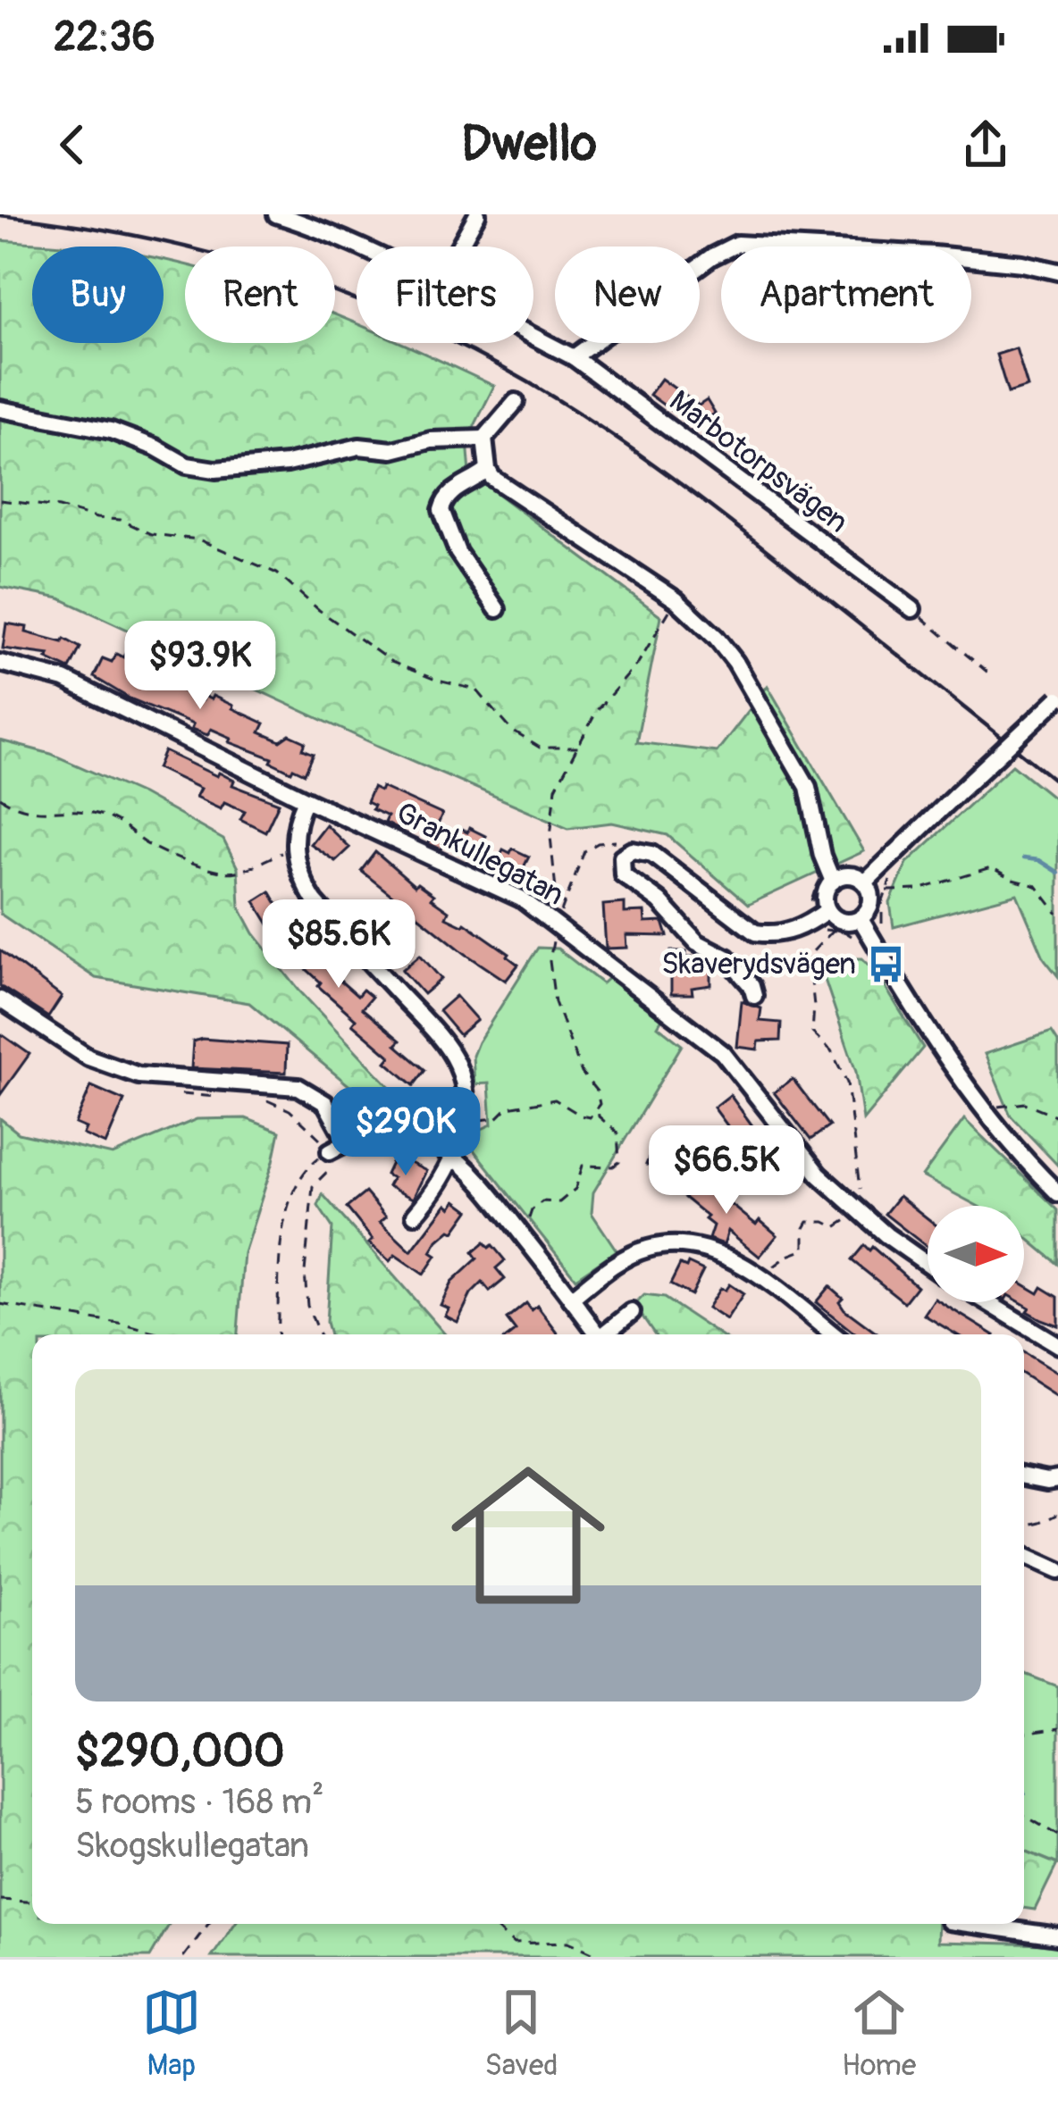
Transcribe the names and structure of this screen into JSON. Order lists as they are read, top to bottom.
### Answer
{
  "streets": {
    "street": ["Marbotorpsvägen", "Grankullegatan"]
  },
  "places": {
    "bus stop": ["Skaverydsvägen"]
  },
  "north": "right",
  "page": {
    "status": "22:36",
    "header": "Dwello",
    "chip": [
      "Buy",
      "Rent",
      "Filters",
      "New",
      "Apartment"
    ],
    "price": [
      "$93.9K",
      "$85.6K",
      "$290K",
      "$66.5K"
    ],
    "list": [
      {
        "name": "$290,000",
        "note": "5 rooms · 168 m² · Skogskullegatan"
      }
    ],
    "tabs": ["Map", "Saved", "Home"]
  }
}
